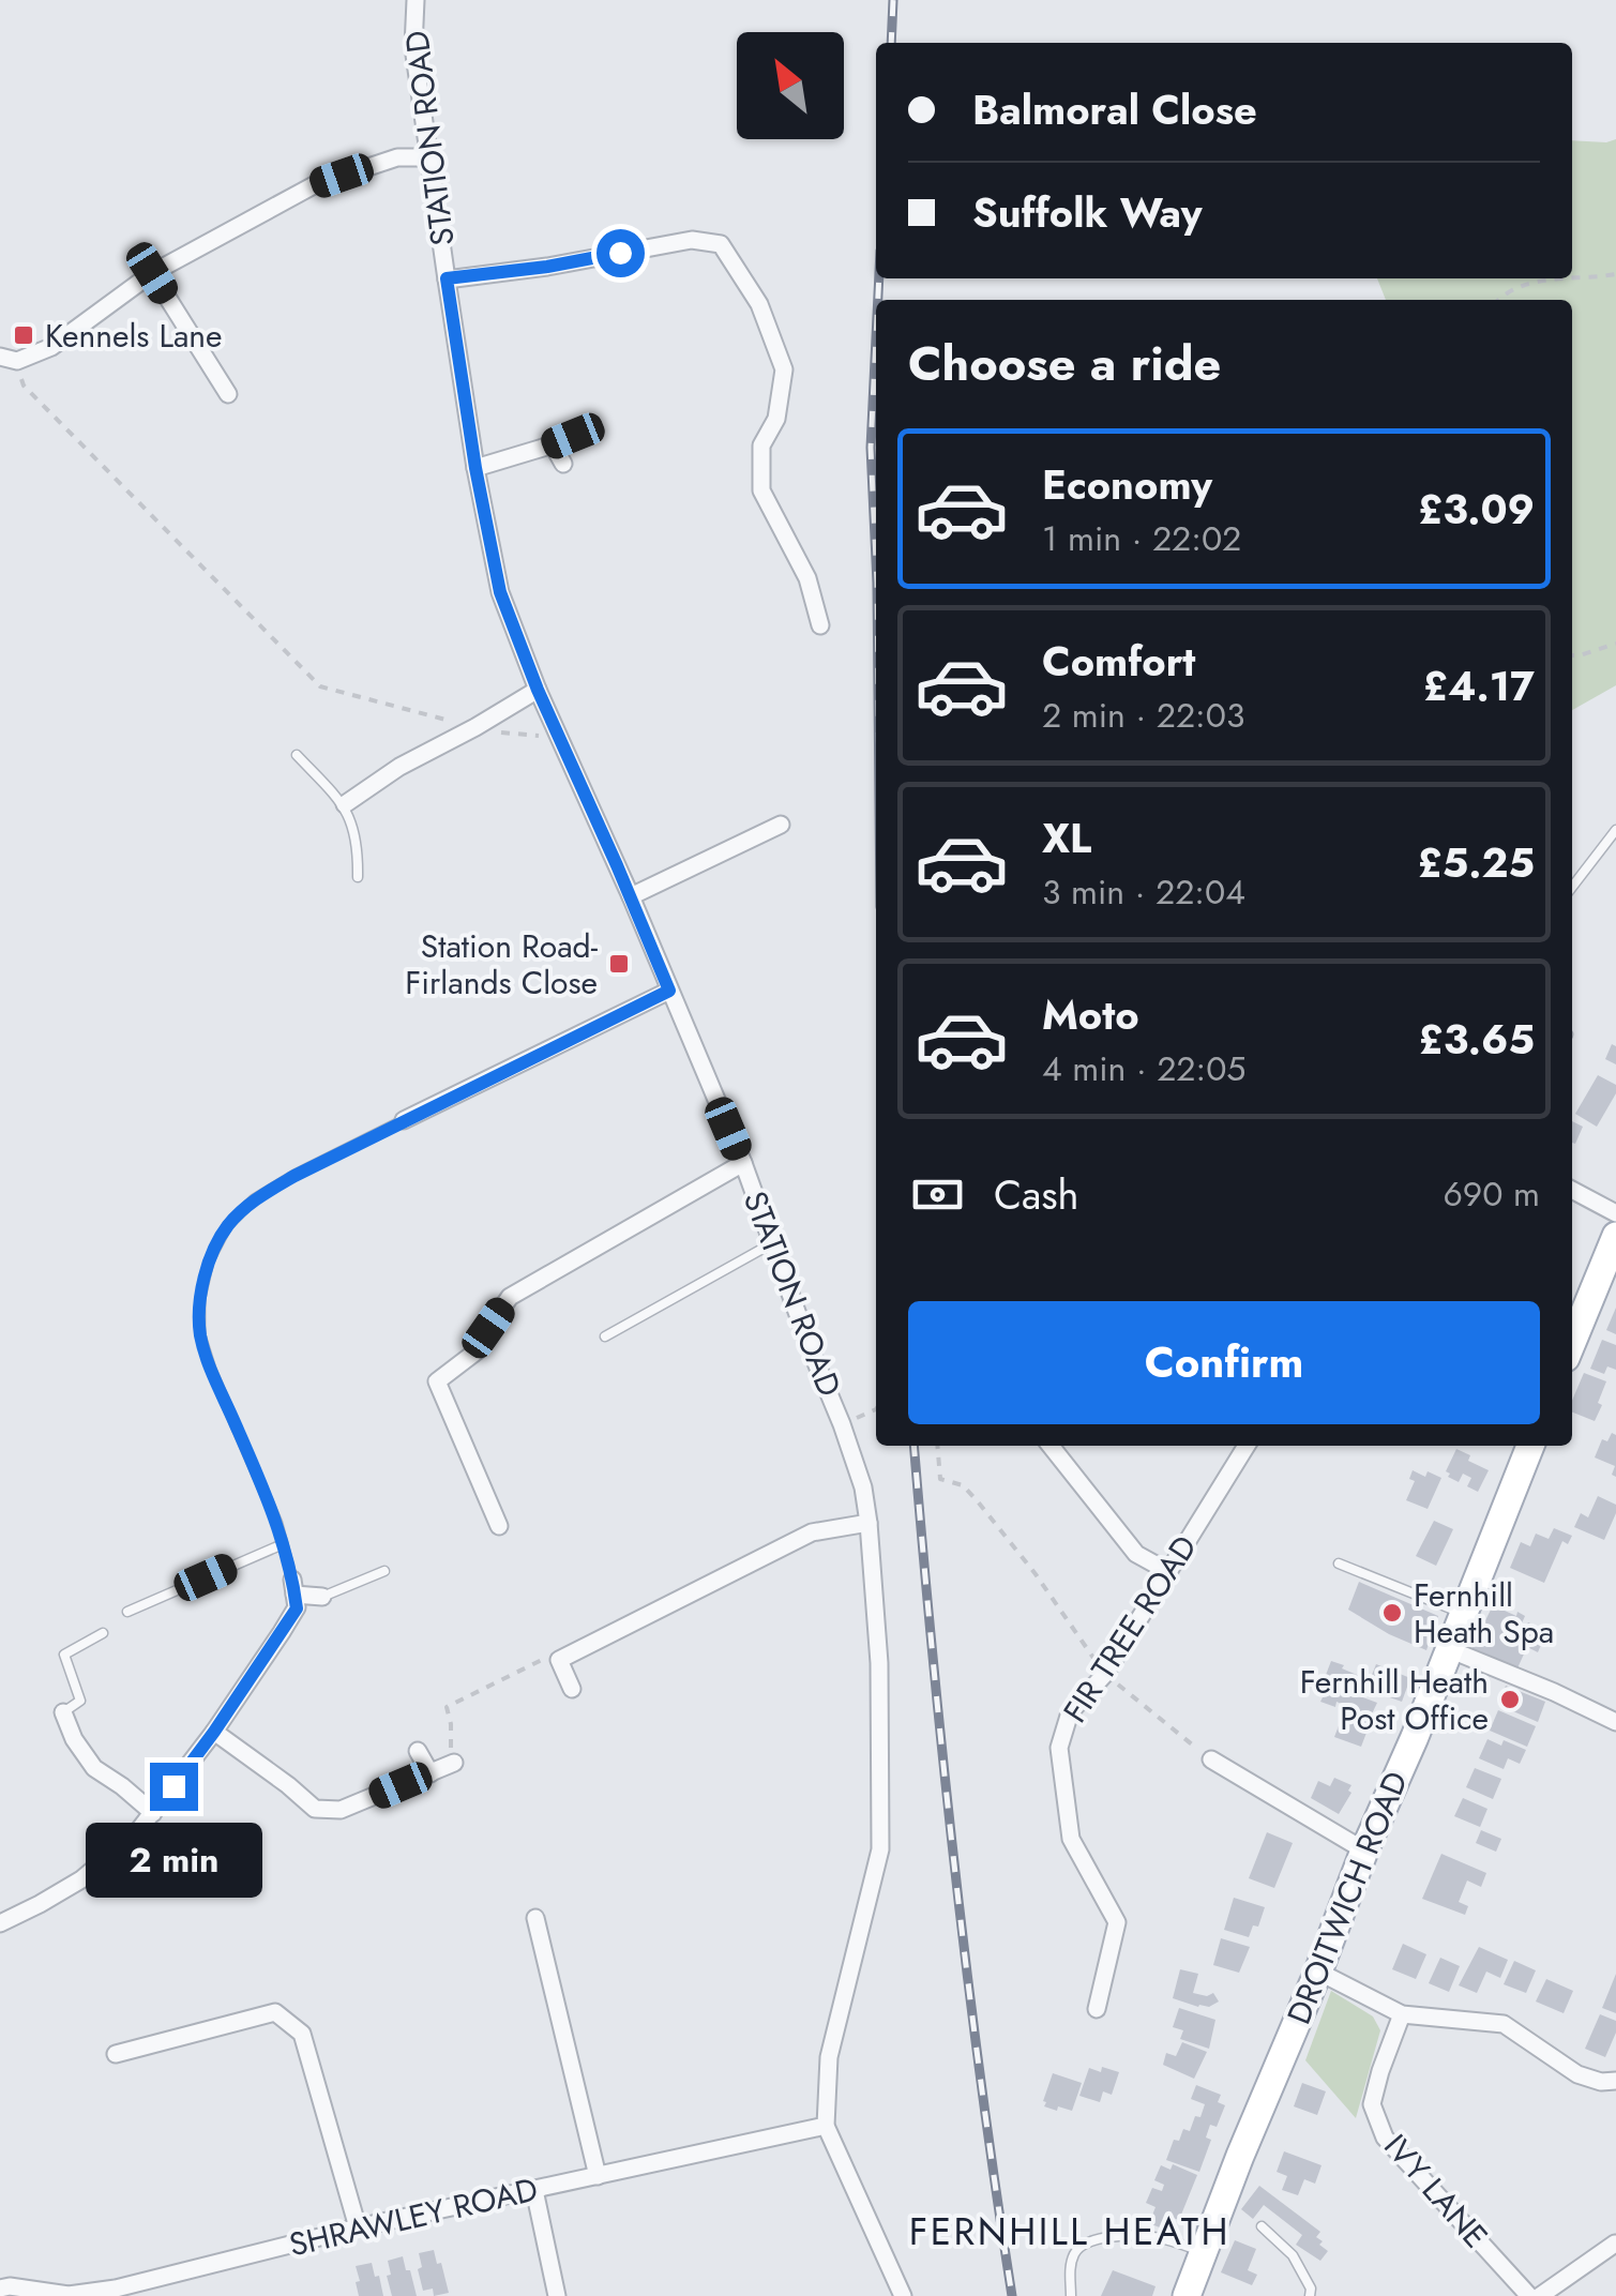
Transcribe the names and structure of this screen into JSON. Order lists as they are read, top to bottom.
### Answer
{
  "streets": {
    "main road": ["DROITWICH ROAD"],
    "street": [
      "STATION ROAD",
      "FIR TREE ROAD",
      "IVY LANE",
      "SHRAWLEY ROAD"
    ]
  },
  "crossings": [
    ["STATION ROAD", "SHRAWLEY ROAD"]
  ],
  "districts": ["FERNHILL HEATH"],
  "places": {
    "transit": ["Kennels Lane", "Station Road- Firlands Close"],
    "other": ["Fernhill Heath Spa", "Fernhill Heath Post Office"]
  },
  "north": "top left",
  "page": {
    "banner": ["Balmoral Close", "Suffolk Way"],
    "heading": "Choose a ride",
    "list": [
      {
        "name": "Economy",
        "note": "1 min · 22:02",
        "value": "£3.09"
      },
      {
        "name": "Comfort",
        "note": "2 min · 22:03",
        "value": "£4.17"
      },
      {
        "name": "XL",
        "note": "3 min · 22:04",
        "value": "£5.25"
      },
      {
        "name": "Moto",
        "note": "4 min · 22:05",
        "value": "£3.65"
      }
    ],
    "pay": ["Cash", "690 m"],
    "buttons": "Confirm",
    "bubble": "2 min"
  }
}
